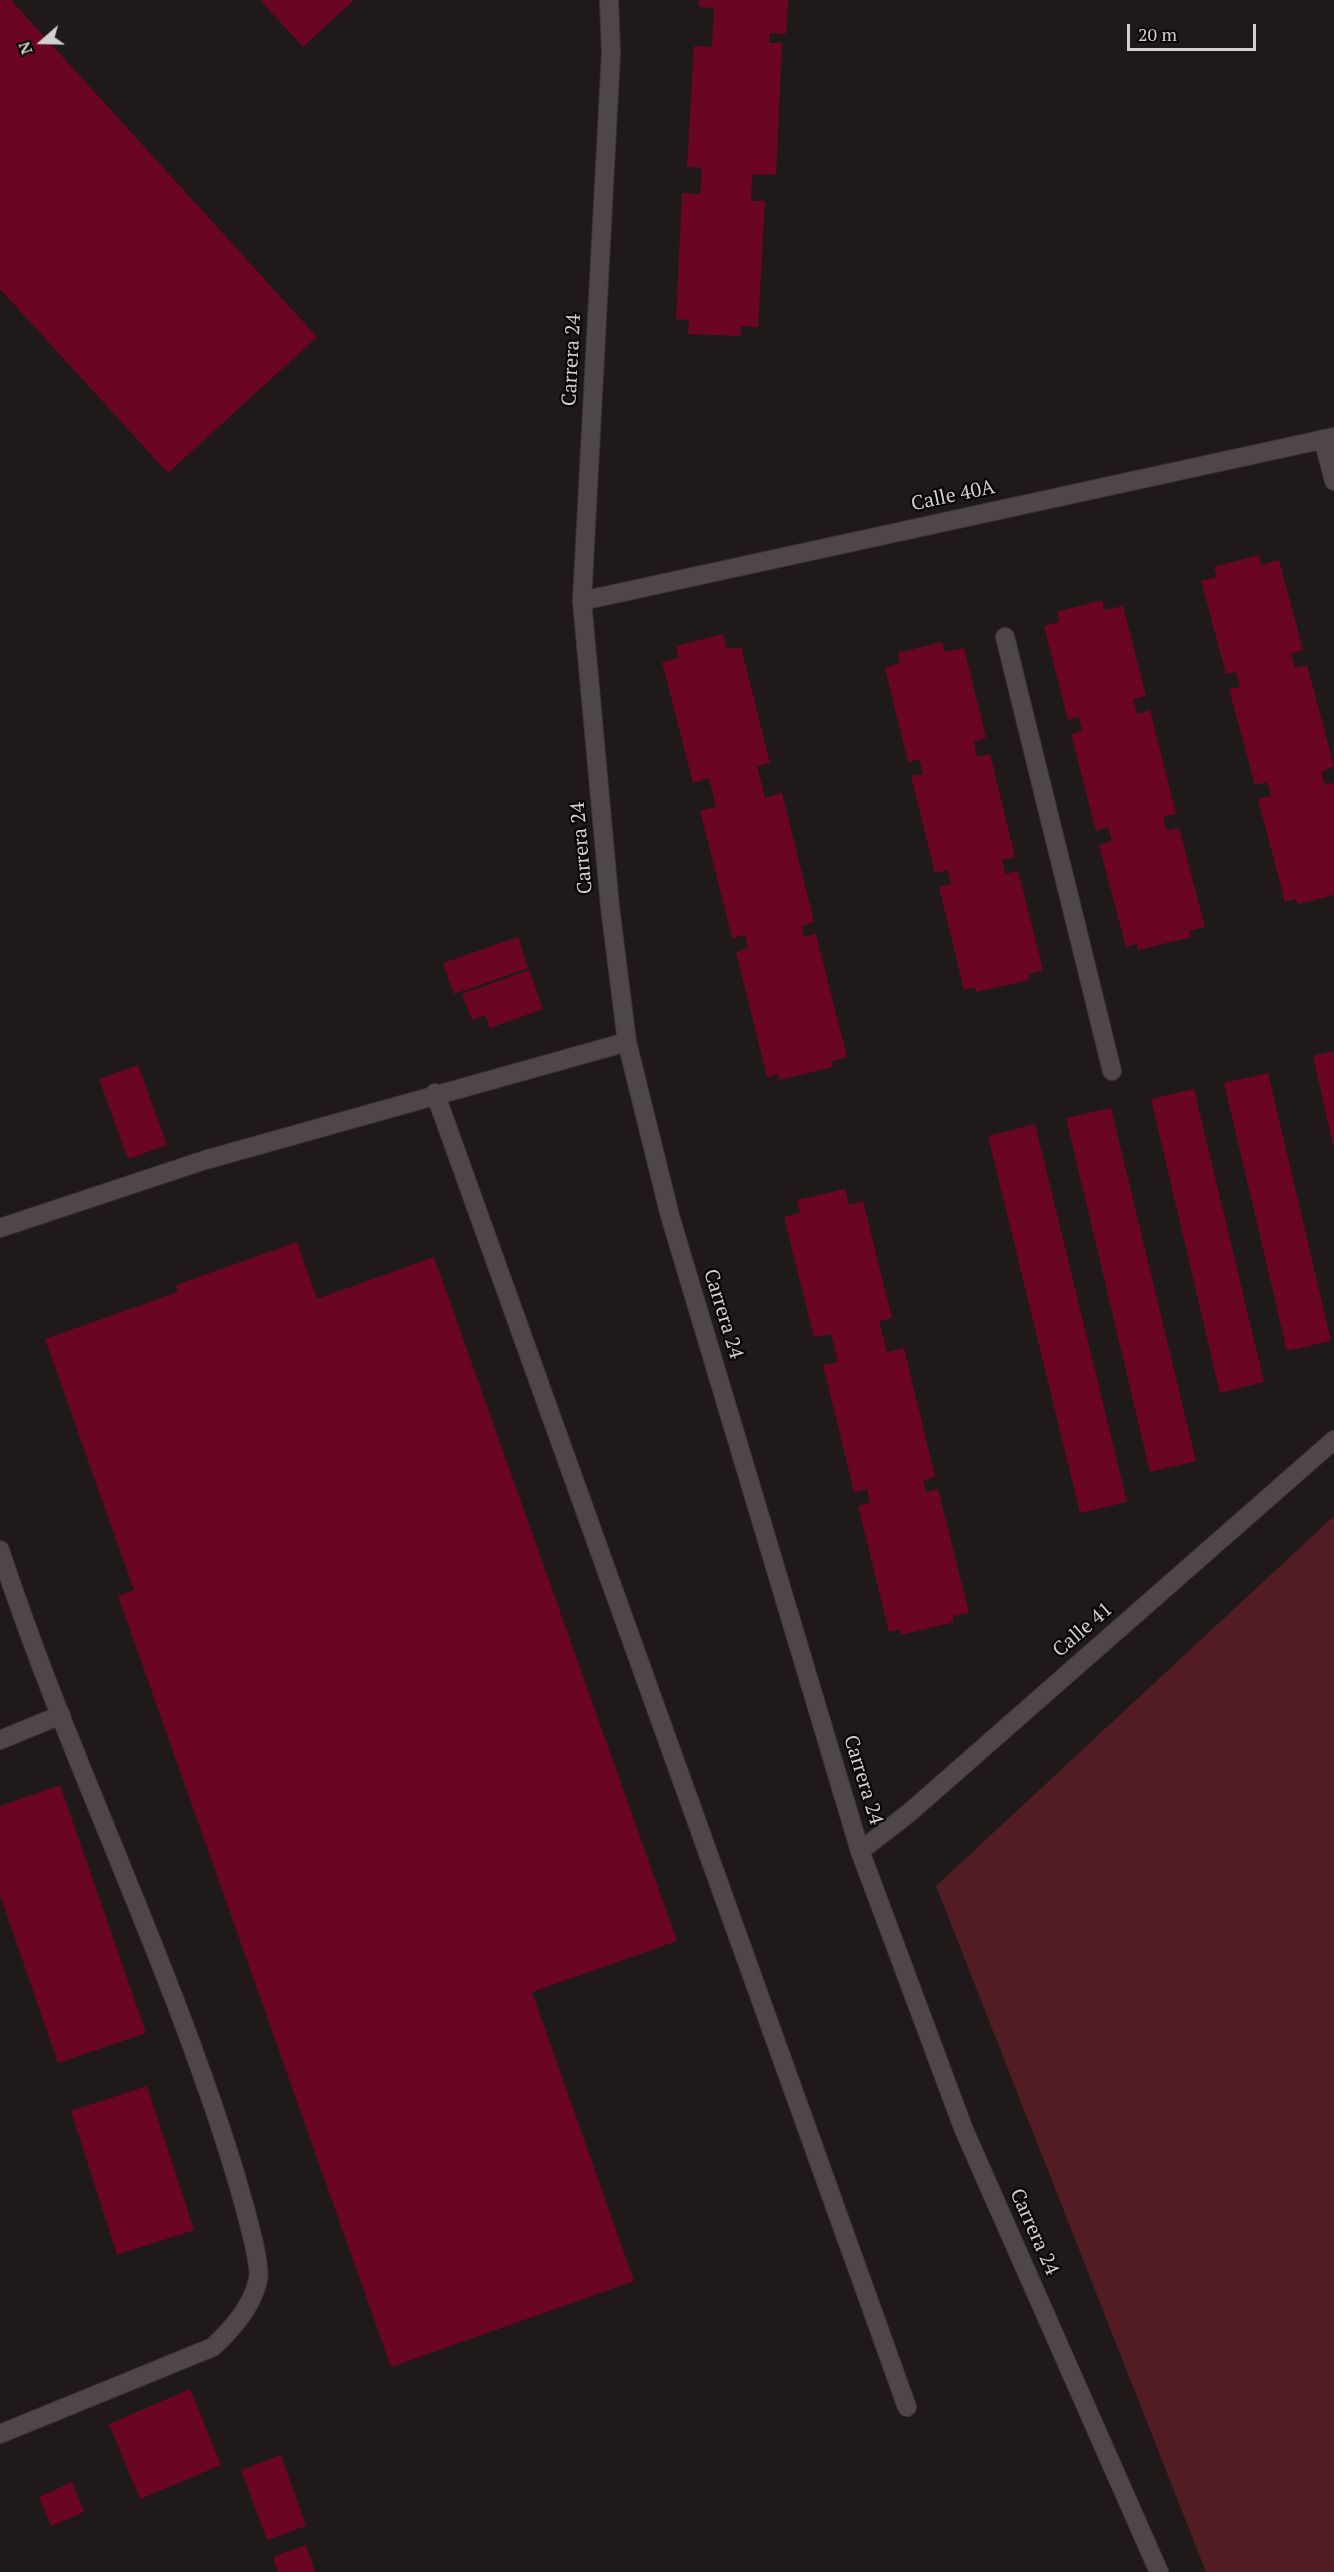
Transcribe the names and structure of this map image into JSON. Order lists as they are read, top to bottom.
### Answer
{
  "streets": {
    "street": ["Carrera 24", "Calle 40A", "Calle 41"]
  },
  "crossings": [
    ["Carrera 24", "Calle 40A"],
    ["Carrera 24", "Calle 41"]
  ],
  "scale_bar": "20 m",
  "north": "left"
}
